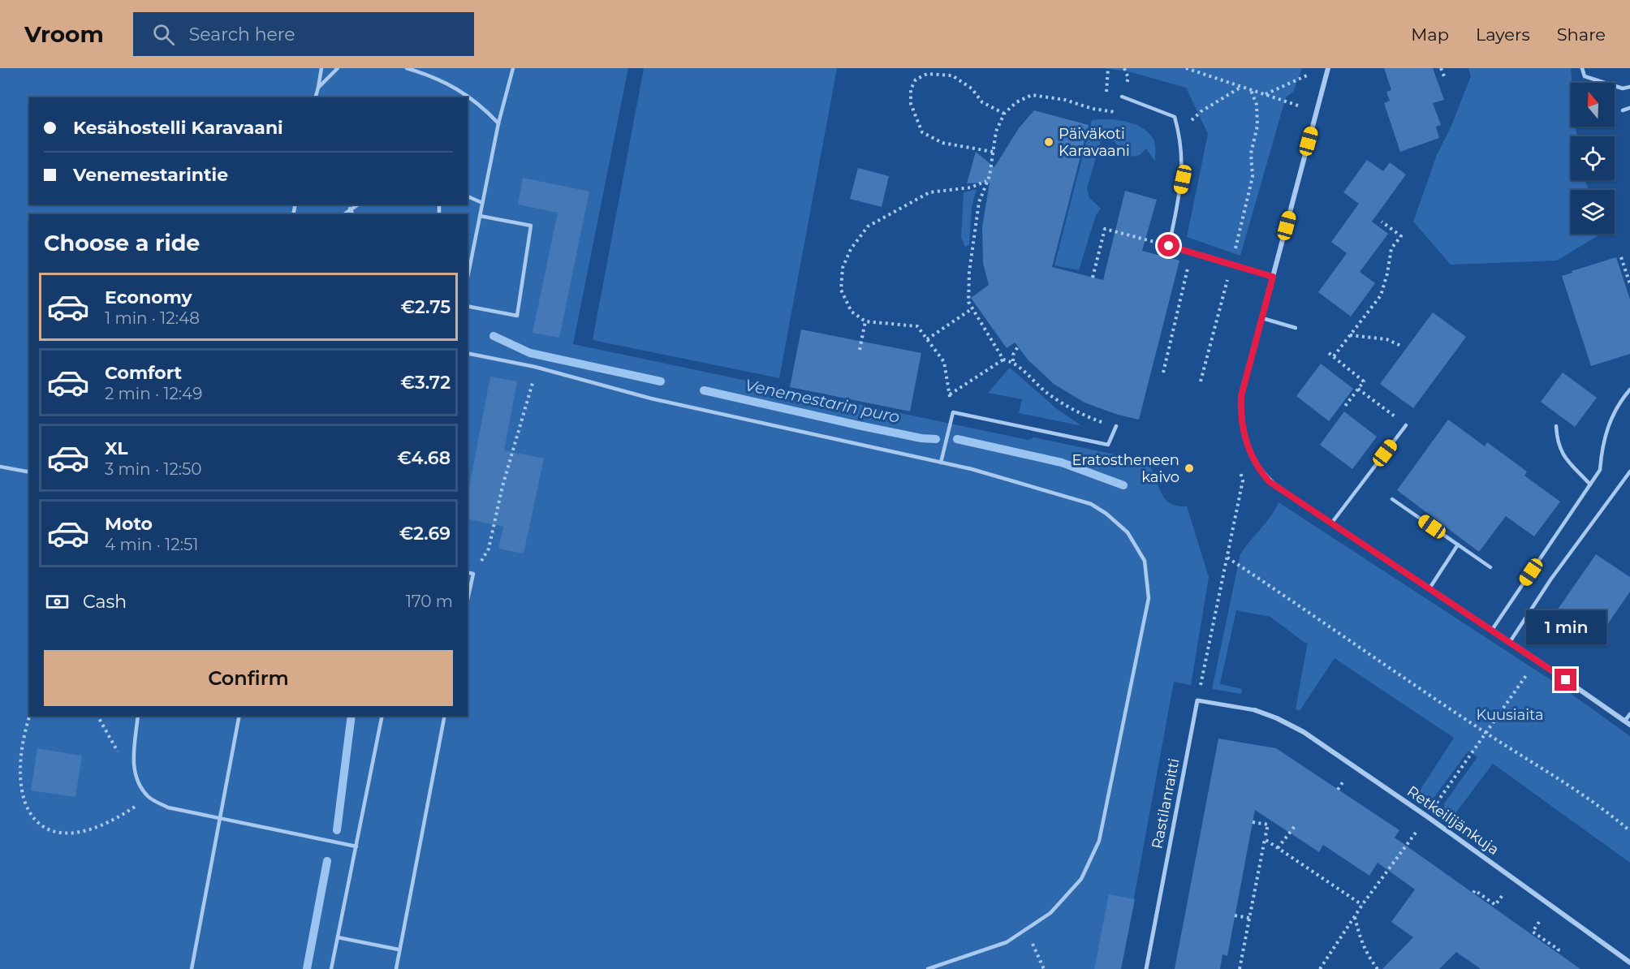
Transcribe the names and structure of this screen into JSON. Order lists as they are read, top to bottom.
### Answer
{
  "streets": {
    "street": ["Rastilanraitti", "Retkeilijänkuja"]
  },
  "water": ["Venemestarin puro"],
  "parks": ["Kuusiaita"],
  "places": ["Päiväkoti Karavaani", "Eratostheneen kaivo"],
  "north": "top",
  "page": {
    "header": "Vroom",
    "search": "Search here",
    "nav": ["Map", "Layers", "Share"],
    "banner": ["Kesähostelli Karavaani", "Venemestarintie"],
    "heading": "Choose a ride",
    "list": [
      {
        "name": "Economy",
        "note": "1 min · 12:48",
        "value": "€2.75"
      },
      {
        "name": "Comfort",
        "note": "2 min · 12:49",
        "value": "€3.72"
      },
      {
        "name": "XL",
        "note": "3 min · 12:50",
        "value": "€4.68"
      },
      {
        "name": "Moto",
        "note": "4 min · 12:51",
        "value": "€2.69"
      }
    ],
    "pay": ["Cash", "170 m"],
    "bubble": "1 min",
    "buttons": "Confirm"
  }
}
